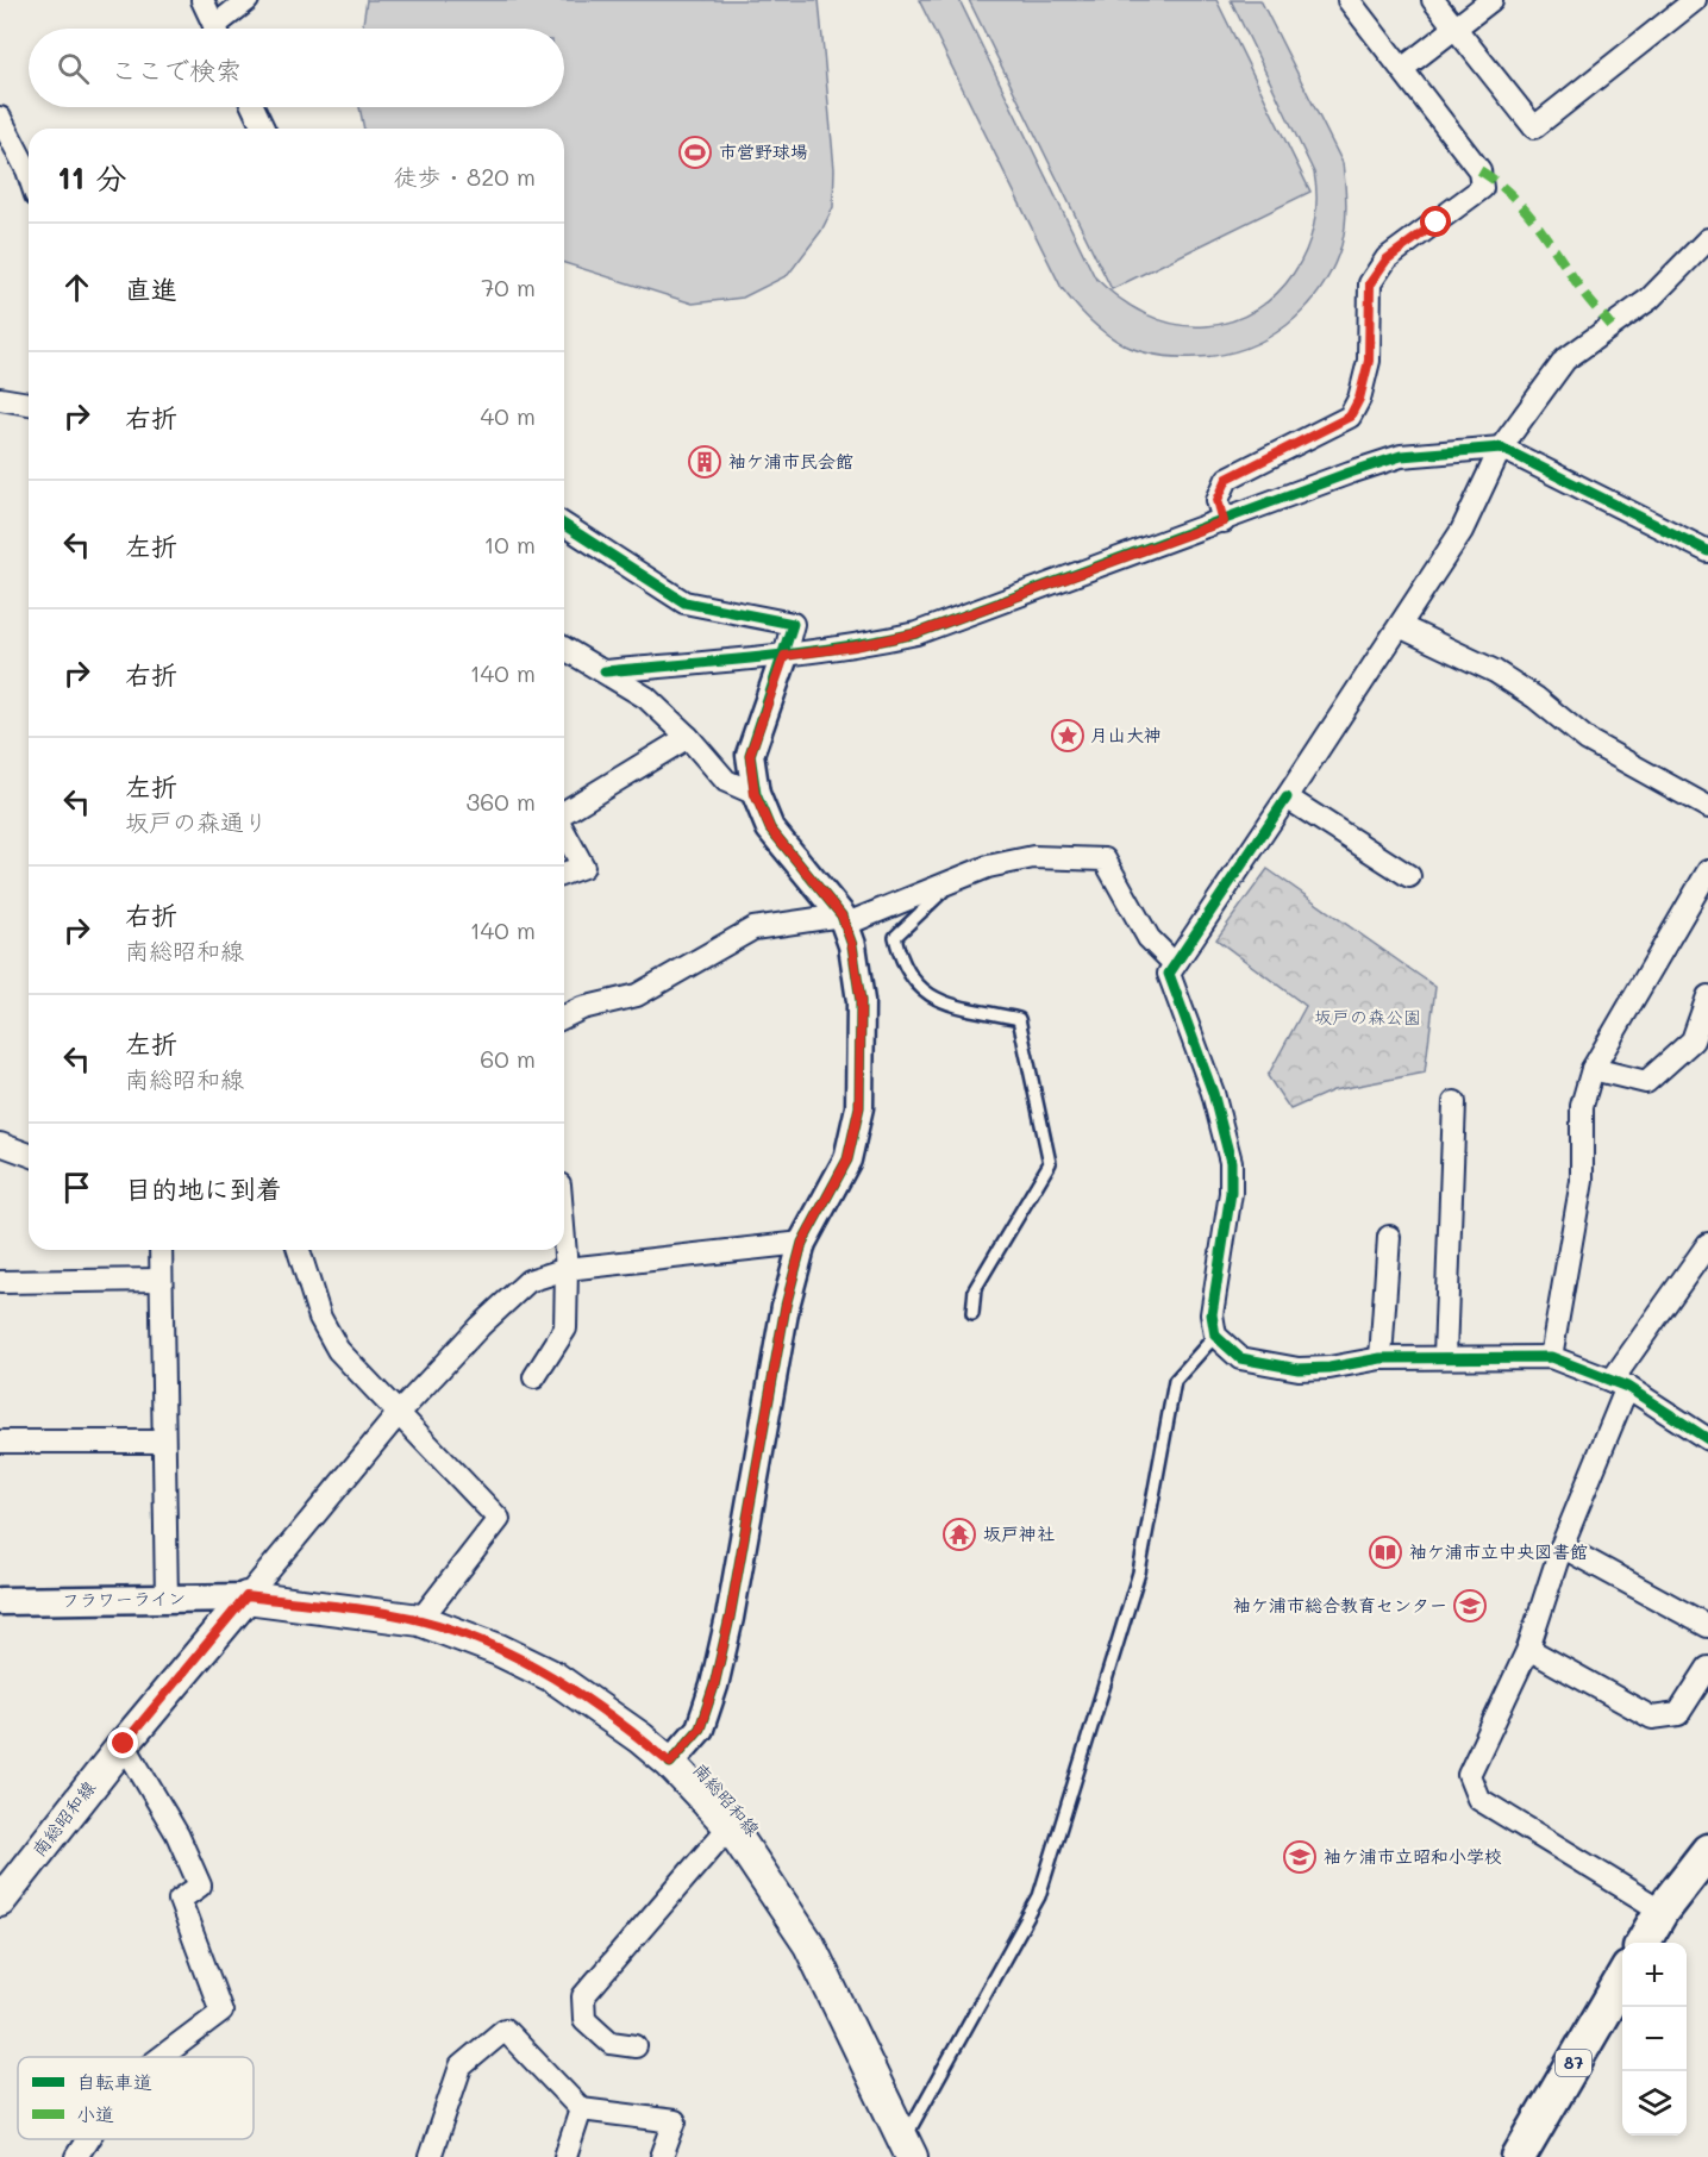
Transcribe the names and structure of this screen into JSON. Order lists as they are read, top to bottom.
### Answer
{
  "streets": {
    "main road": ["南総昭和線", "87"],
    "street": ["フラワーライン"]
  },
  "crossings": [
    ["フラワーライン", "南総昭和線"]
  ],
  "parks": ["坂戸の森公園"],
  "places": {
    "sports": ["市営野球場"],
    "building": ["袖ケ浦市民会館"],
    "place": ["月山大神"],
    "temple": ["坂戸神社"],
    "library": ["袖ケ浦市立中央図書館"],
    "school or university": ["袖ケ浦市総合教育センター", "袖ケ浦市立昭和小学校"]
  },
  "legend": ["自転車道", "小道"],
  "page": {
    "search": "ここで検索",
    "heading": ["11 分", "徒歩 · 820 m"],
    "list": [
      ["直進", "70 m"],
      ["右折", "40 m"],
      ["左折", "10 m"],
      ["右折", "140 m"],
      ["左折", "坂戸の森通り", "360 m"],
      ["右折", "南総昭和線", "140 m"],
      ["左折", "南総昭和線", "60 m"],
      "目的地に到着"
    ],
    "map_buttons": ["+", "−"]
  }
}
